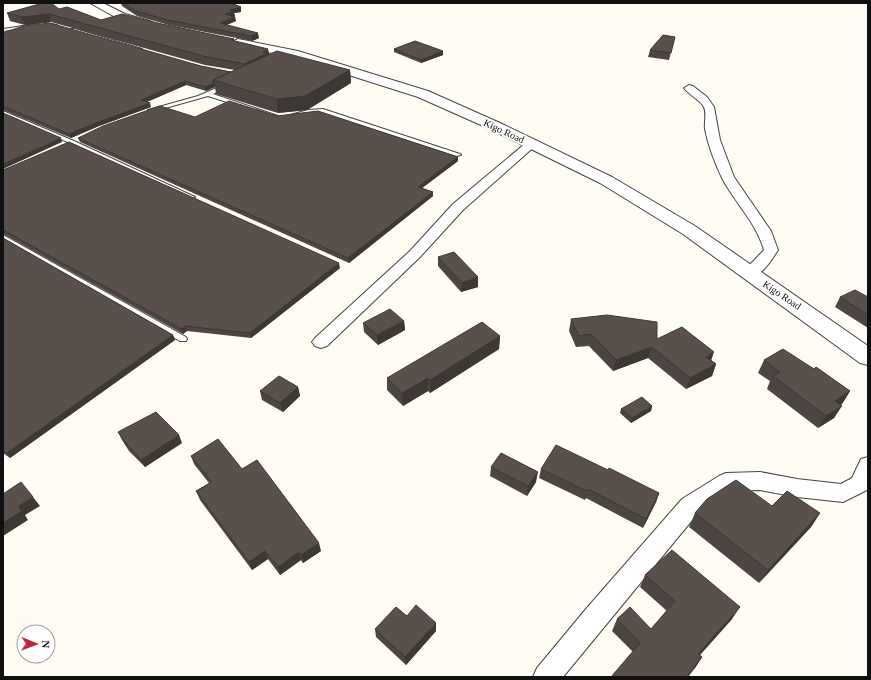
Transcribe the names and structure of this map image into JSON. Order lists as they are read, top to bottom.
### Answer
{
  "streets": {
    "street": ["Kigo Road"]
  },
  "north": "right"
}
